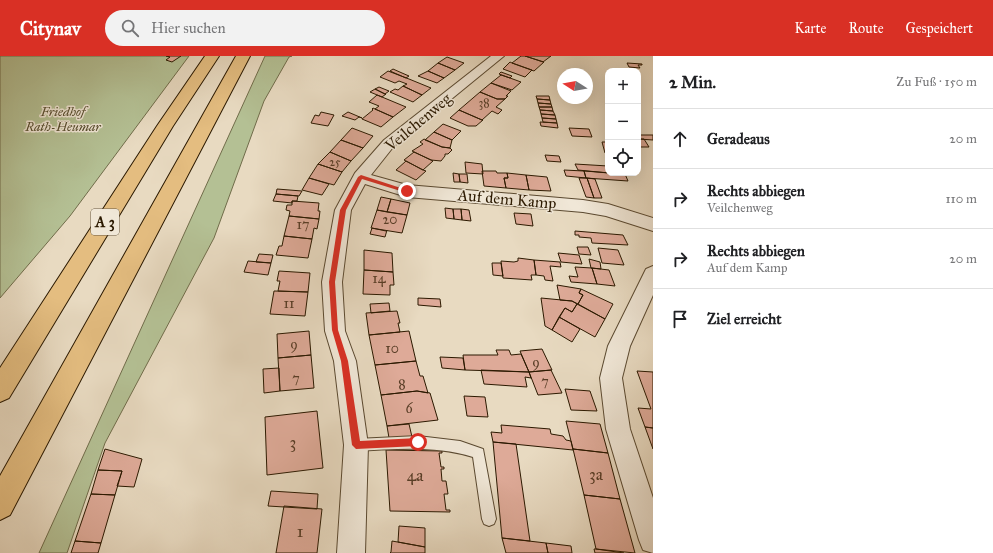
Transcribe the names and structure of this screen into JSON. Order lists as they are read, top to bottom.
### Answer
{
  "streets": {
    "highway": ["A 3"],
    "street": ["Veilchenweg", "Auf dem Kamp"]
  },
  "crossings": [
    ["Veilchenweg", "Auf dem Kamp"]
  ],
  "parks": ["Friedhof Rath-Heumar"],
  "house_numbers": [
    "38",
    "25",
    "20",
    "17",
    "14",
    "11",
    "9",
    "10",
    "9",
    "7",
    "7",
    "8",
    "6",
    "3",
    "3a",
    "4a",
    "1"
  ],
  "north": "left",
  "page": {
    "header": "Citynav",
    "search": "Hier suchen",
    "nav": ["Karte", "Route", "Gespeichert"],
    "heading": ["2 Min.", "Zu Fuß · 150 m"],
    "map_buttons": ["+", "−"],
    "list": [
      ["Geradeaus", "20 m"],
      ["Rechts abbiegen", "Veilchenweg", "110 m"],
      ["Rechts abbiegen", "Auf dem Kamp", "20 m"],
      "Ziel erreicht"
    ]
  }
}
